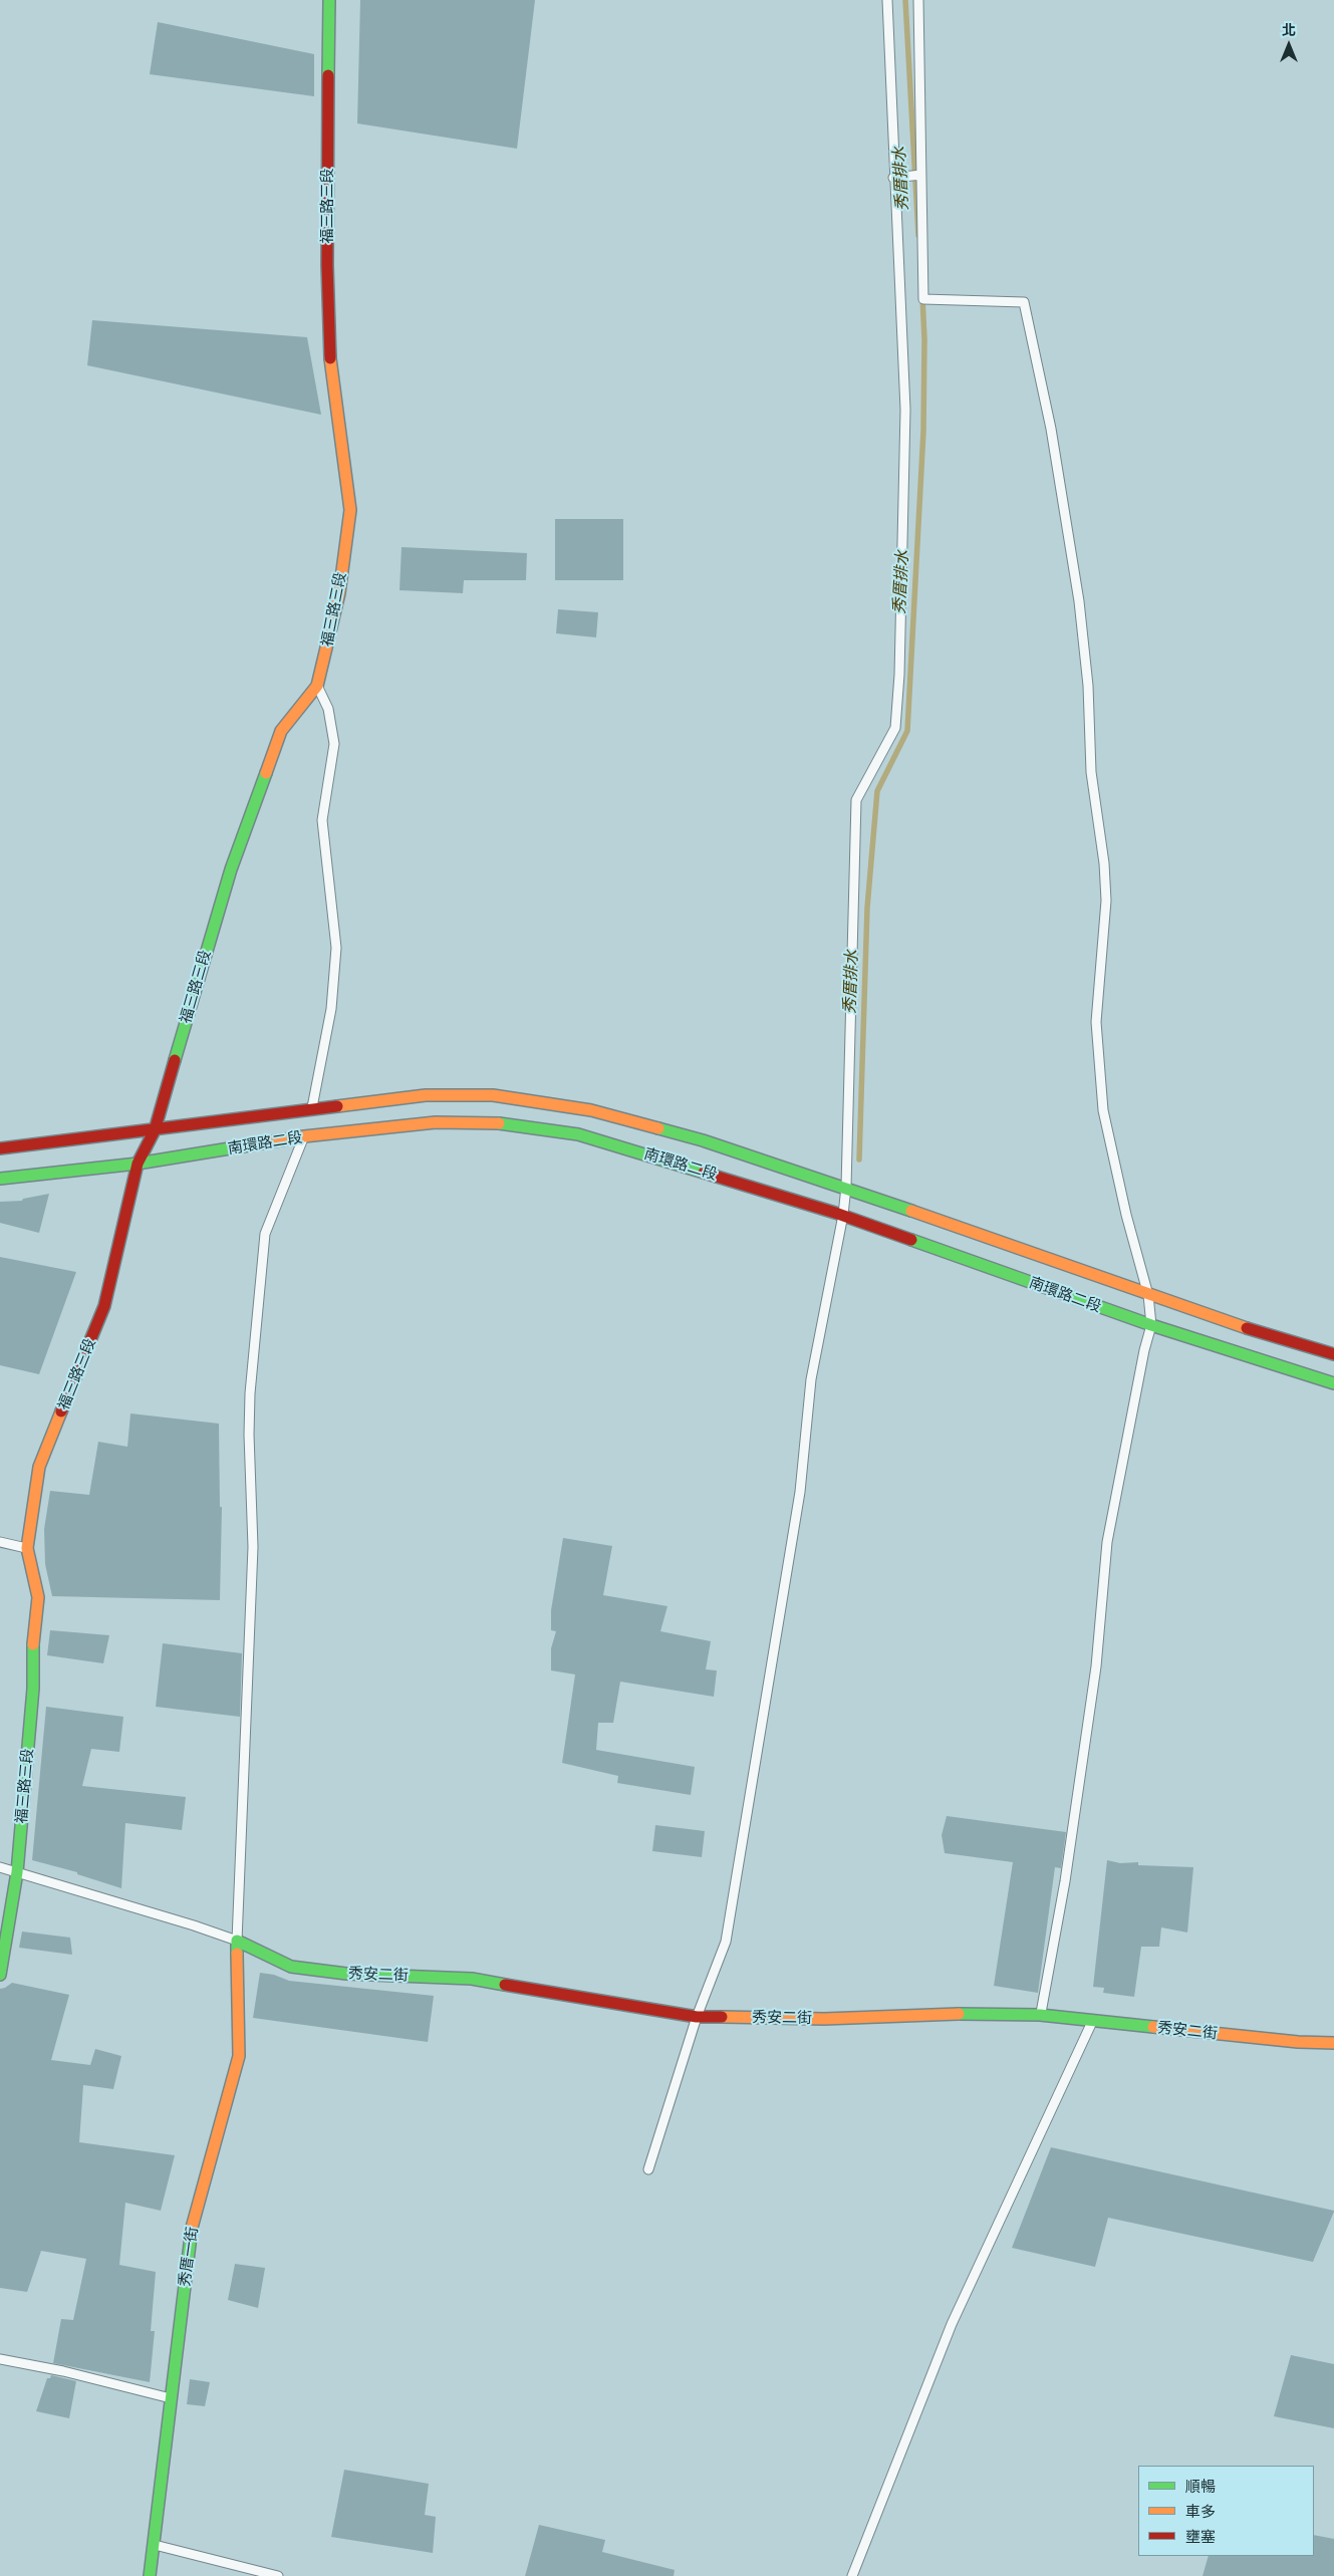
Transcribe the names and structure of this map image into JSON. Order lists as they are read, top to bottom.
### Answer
{
  "streets": {
    "street": [
      "福三路三段",
      "南環路二段",
      "秀安二街",
      "秀厝一街"
    ]
  },
  "crossings": [
    ["福三路三段", "南環路二段"],
    ["秀安二街", "秀厝一街"]
  ],
  "water": ["秀厝排水"],
  "legend": ["順暢", "車多", "壅塞"],
  "north": "top"
}
